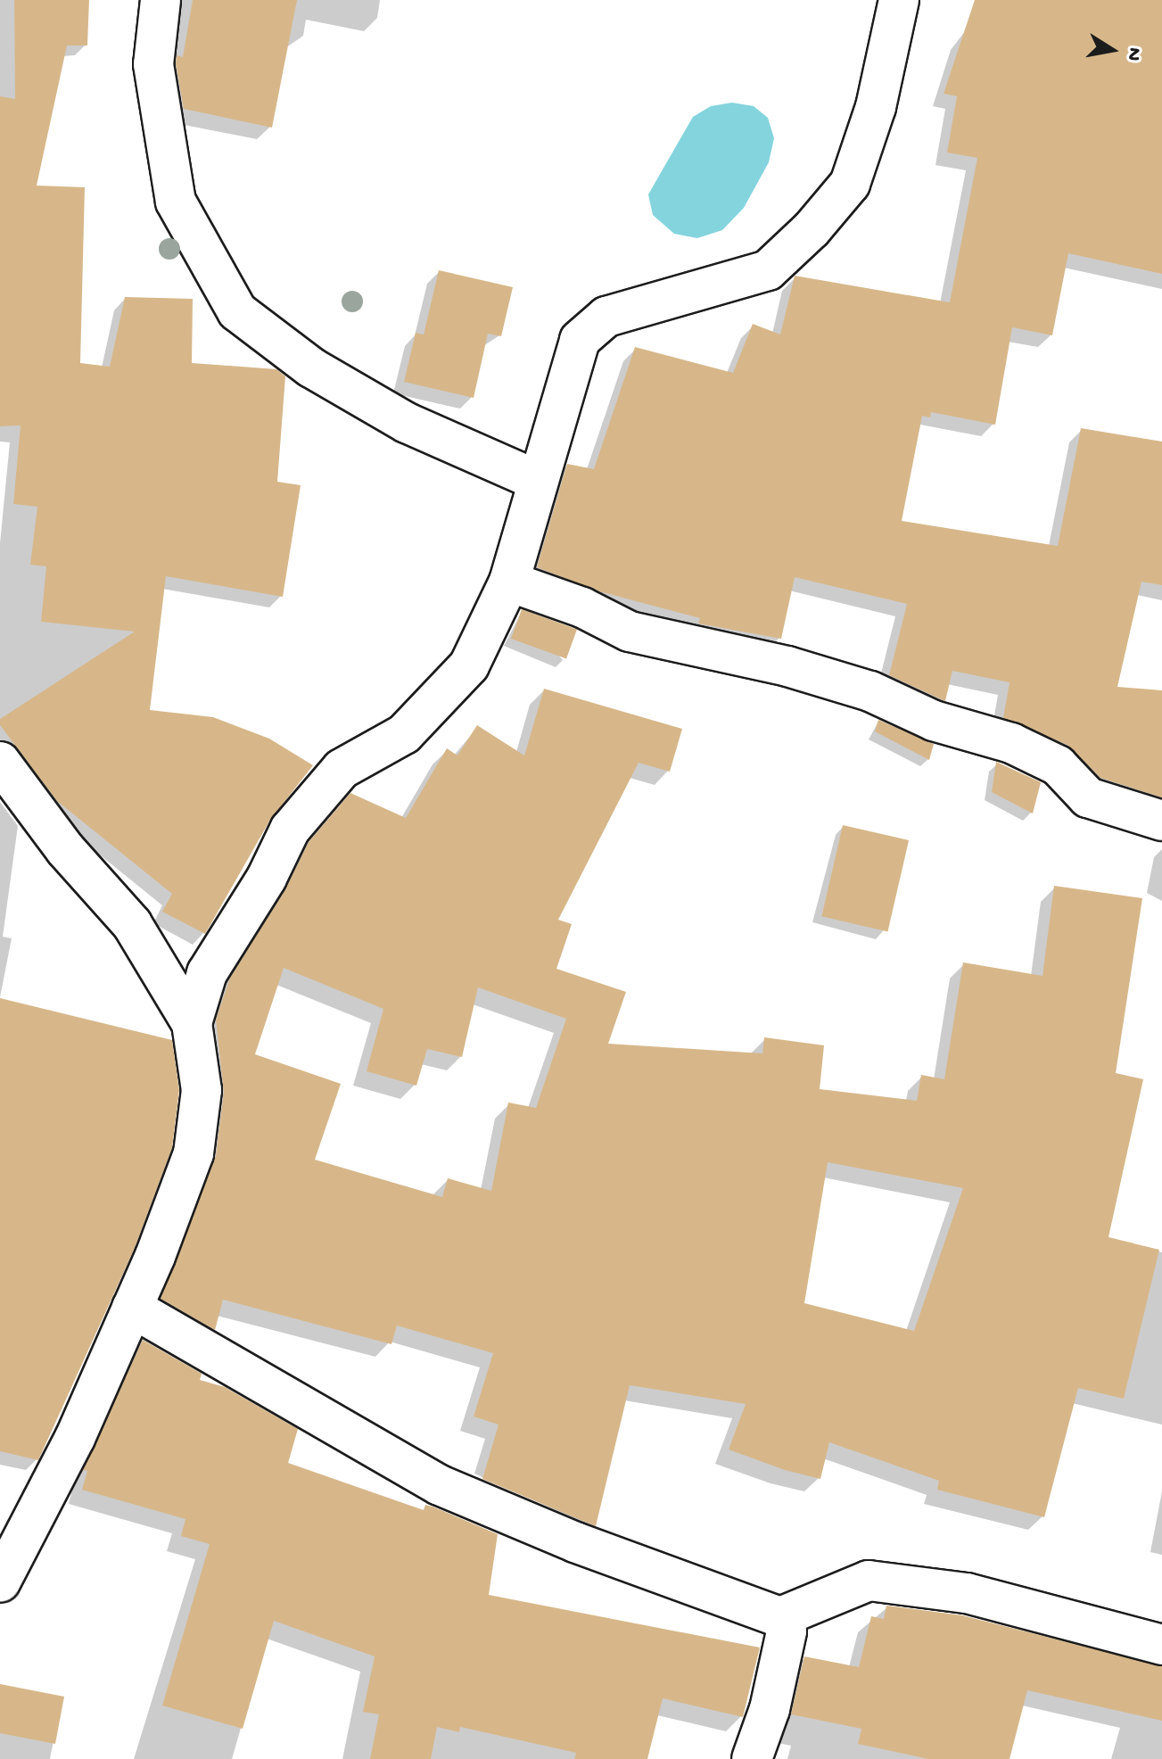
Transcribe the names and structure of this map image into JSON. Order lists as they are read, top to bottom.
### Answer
{
  "north": "right"
}
